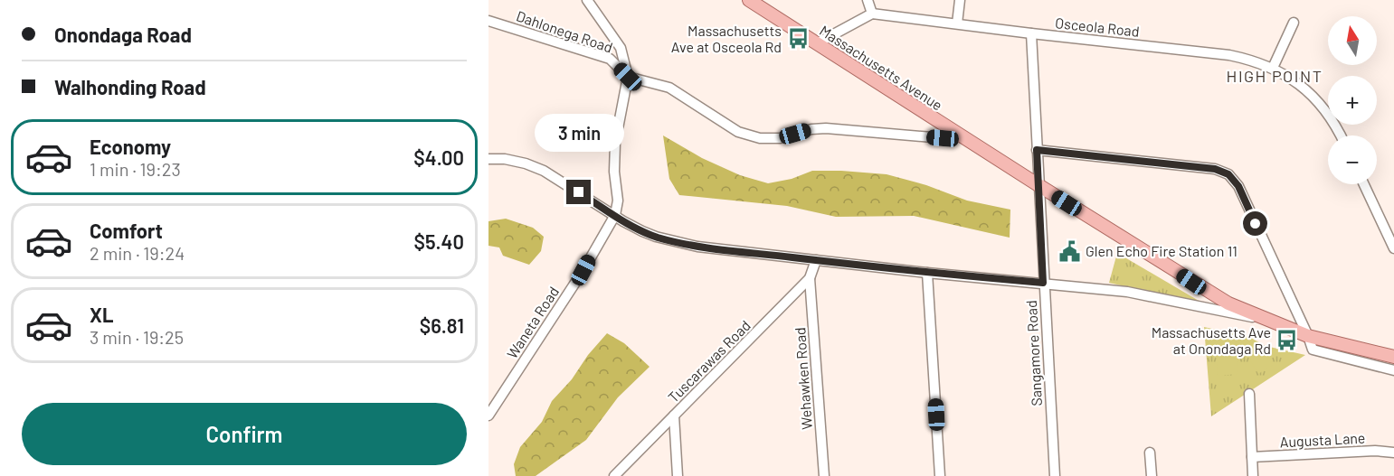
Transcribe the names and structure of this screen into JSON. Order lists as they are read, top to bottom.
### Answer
{
  "streets": {
    "main road": ["Massachusetts Avenue"],
    "street": [
      "Osceola Road",
      "Dahlonega Road",
      "Waneta Road",
      "Sangamore Road",
      "Tuscarawas Road",
      "Wehawken Road",
      "Augusta Lane"
    ]
  },
  "crossings": [
    ["Osceola Road", "Sangamore Road"],
    ["Massachusetts Avenue", "Sangamore Road"],
    ["Tuscarawas Road", "Wehawken Road"]
  ],
  "districts": ["HIGH POINT"],
  "places": {
    "bus stop": ["Massachusetts Ave at Osceola Rd", "Massachusetts Ave at Onondaga Rd"],
    "public building": ["Glen Echo Fire Station 11"]
  },
  "north": "top",
  "page": {
    "banner": ["Onondaga Road", "Walhonding Road"],
    "map_buttons": ["+", "−"],
    "bubble": "3 min",
    "list": [
      {
        "name": "Economy",
        "note": "1 min · 19:23",
        "value": "$4.00"
      },
      {
        "name": "Comfort",
        "note": "2 min · 19:24",
        "value": "$5.40"
      },
      {
        "name": "XL",
        "note": "3 min · 19:25",
        "value": "$6.81"
      }
    ],
    "buttons": "Confirm"
  }
}
